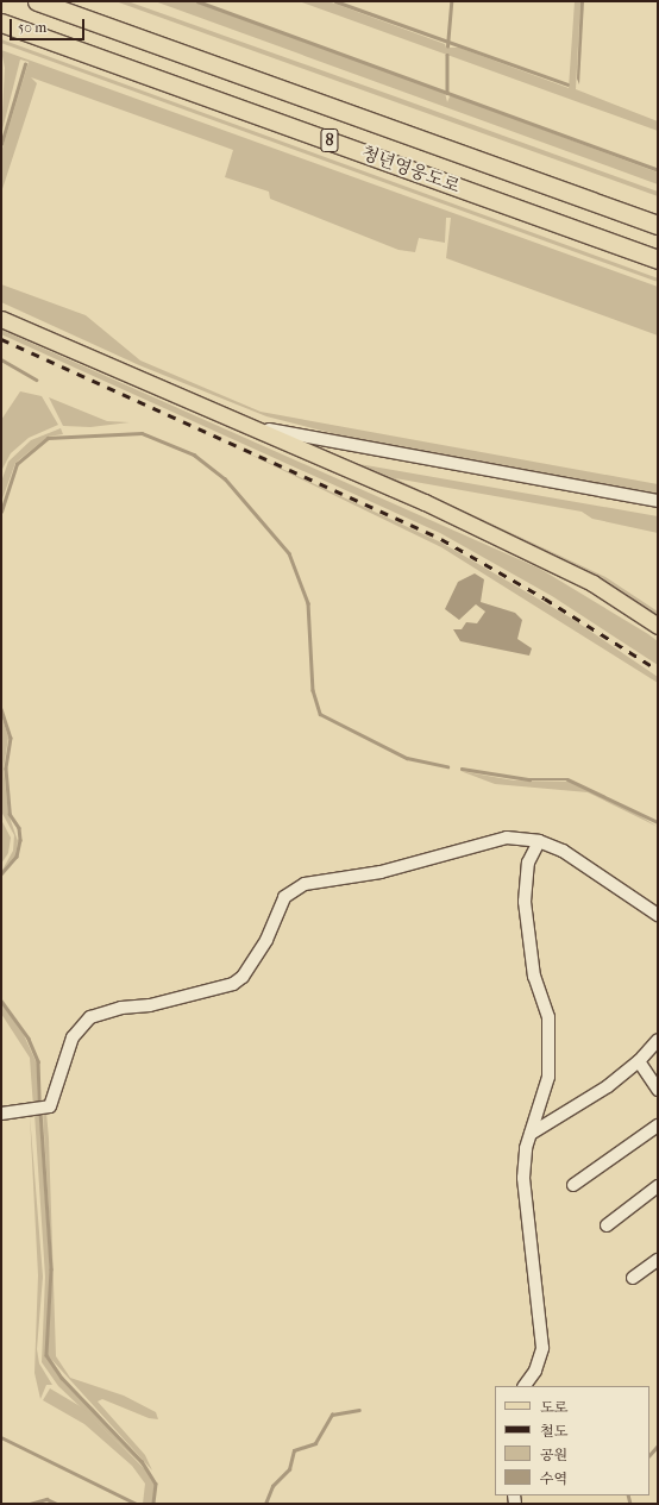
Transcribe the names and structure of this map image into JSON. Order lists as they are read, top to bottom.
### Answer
{
  "streets": {
    "highway": ["8", "청년영웅도로"]
  },
  "legend": [
    "도로",
    "철도",
    "공원",
    "수역"
  ],
  "scale_bar": "50 m"
}
